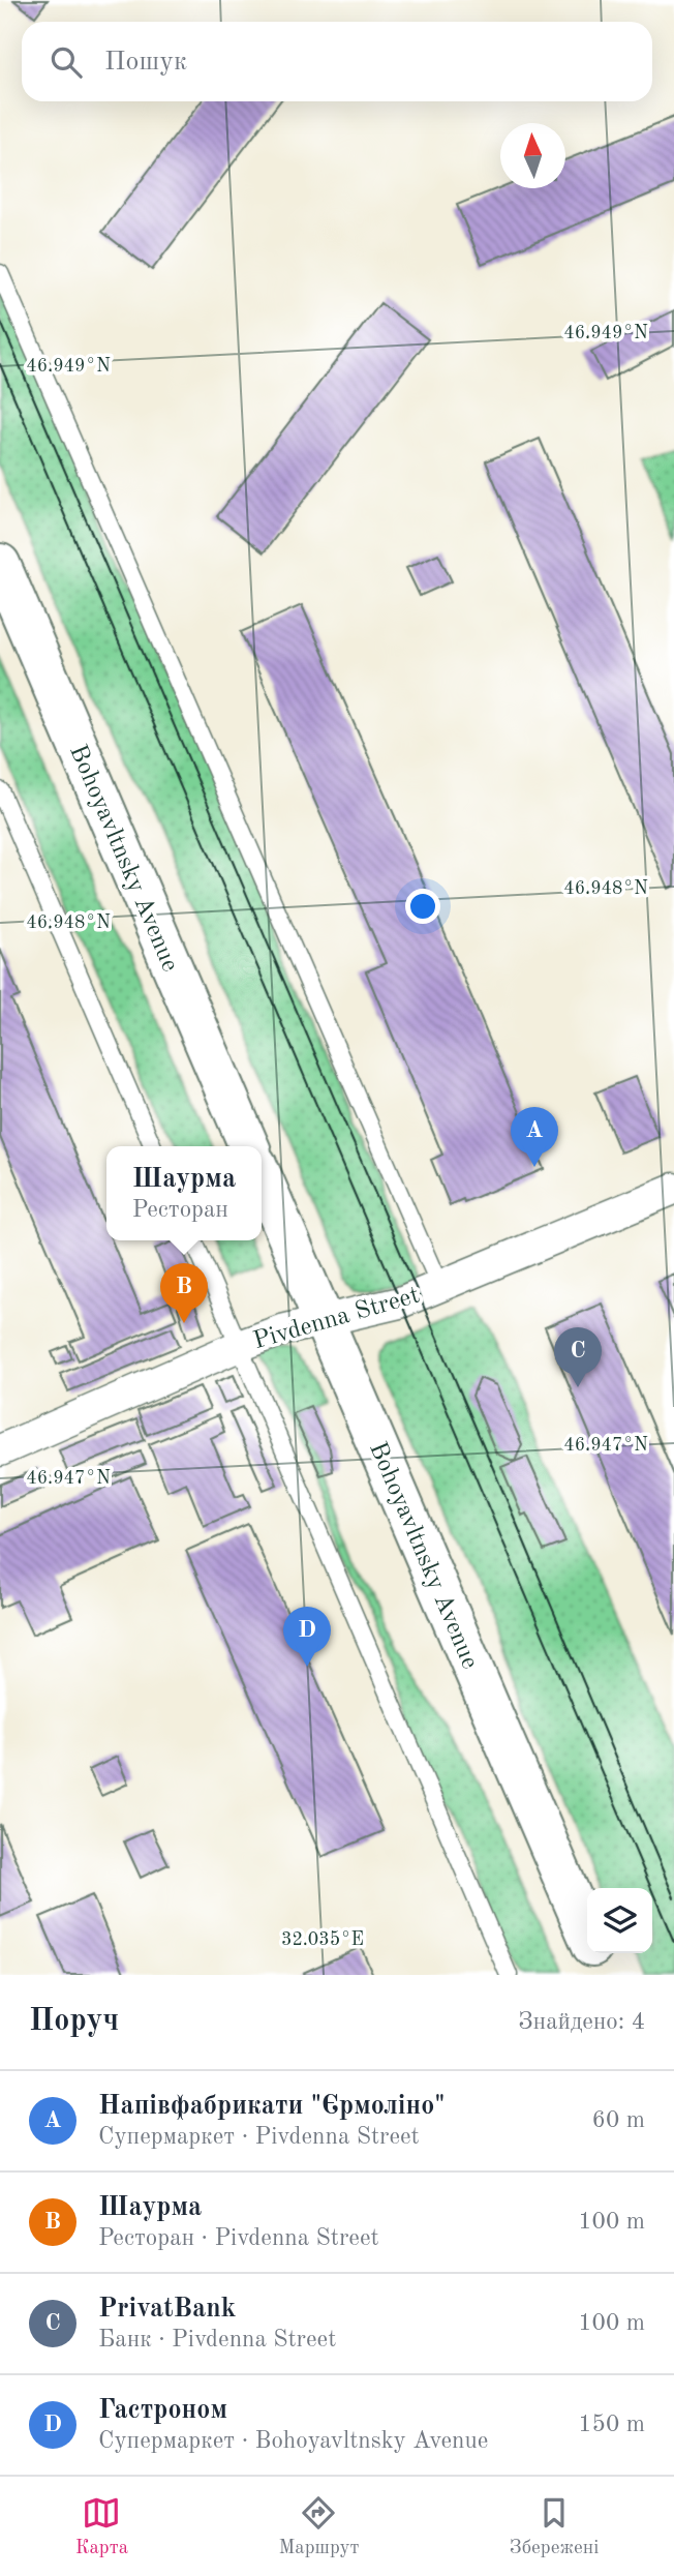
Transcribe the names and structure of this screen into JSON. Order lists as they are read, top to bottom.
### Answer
{
  "streets": {
    "main road": ["Bohoyavltnsky Avenue"],
    "street": ["Pivdenna Street"]
  },
  "crossings": [
    ["Bohoyavltnsky Avenue", "Pivdenna Street"]
  ],
  "north": "top",
  "page": {
    "search": "Пошук",
    "pins": [
      "A",
      "B",
      "C",
      "D"
    ],
    "popup": ["Шаурма", "Ресторан"],
    "heading": ["Поруч", "Знайдено: 4"],
    "list": [
      {
        "mark": "A",
        "name": "Напівфабрикати \"Єрмоліно\"",
        "note": "Супермаркет · Pivdenna Street",
        "value": "60 m"
      },
      {
        "mark": "B",
        "name": "Шаурма",
        "note": "Ресторан · Pivdenna Street",
        "value": "100 m"
      },
      {
        "mark": "C",
        "name": "PrivatBank",
        "note": "Банк · Pivdenna Street",
        "value": "100 m"
      },
      {
        "mark": "D",
        "name": "Гастроном",
        "note": "Супермаркет · Bohoyavltnsky Avenue",
        "value": "150 m"
      }
    ],
    "nav": ["Карта", "Маршрут", "Збережені"]
  },
  "coordinates": [
    "46.949°N",
    "46.948°N",
    "46.947°N",
    "32.035°E"
  ]
}
